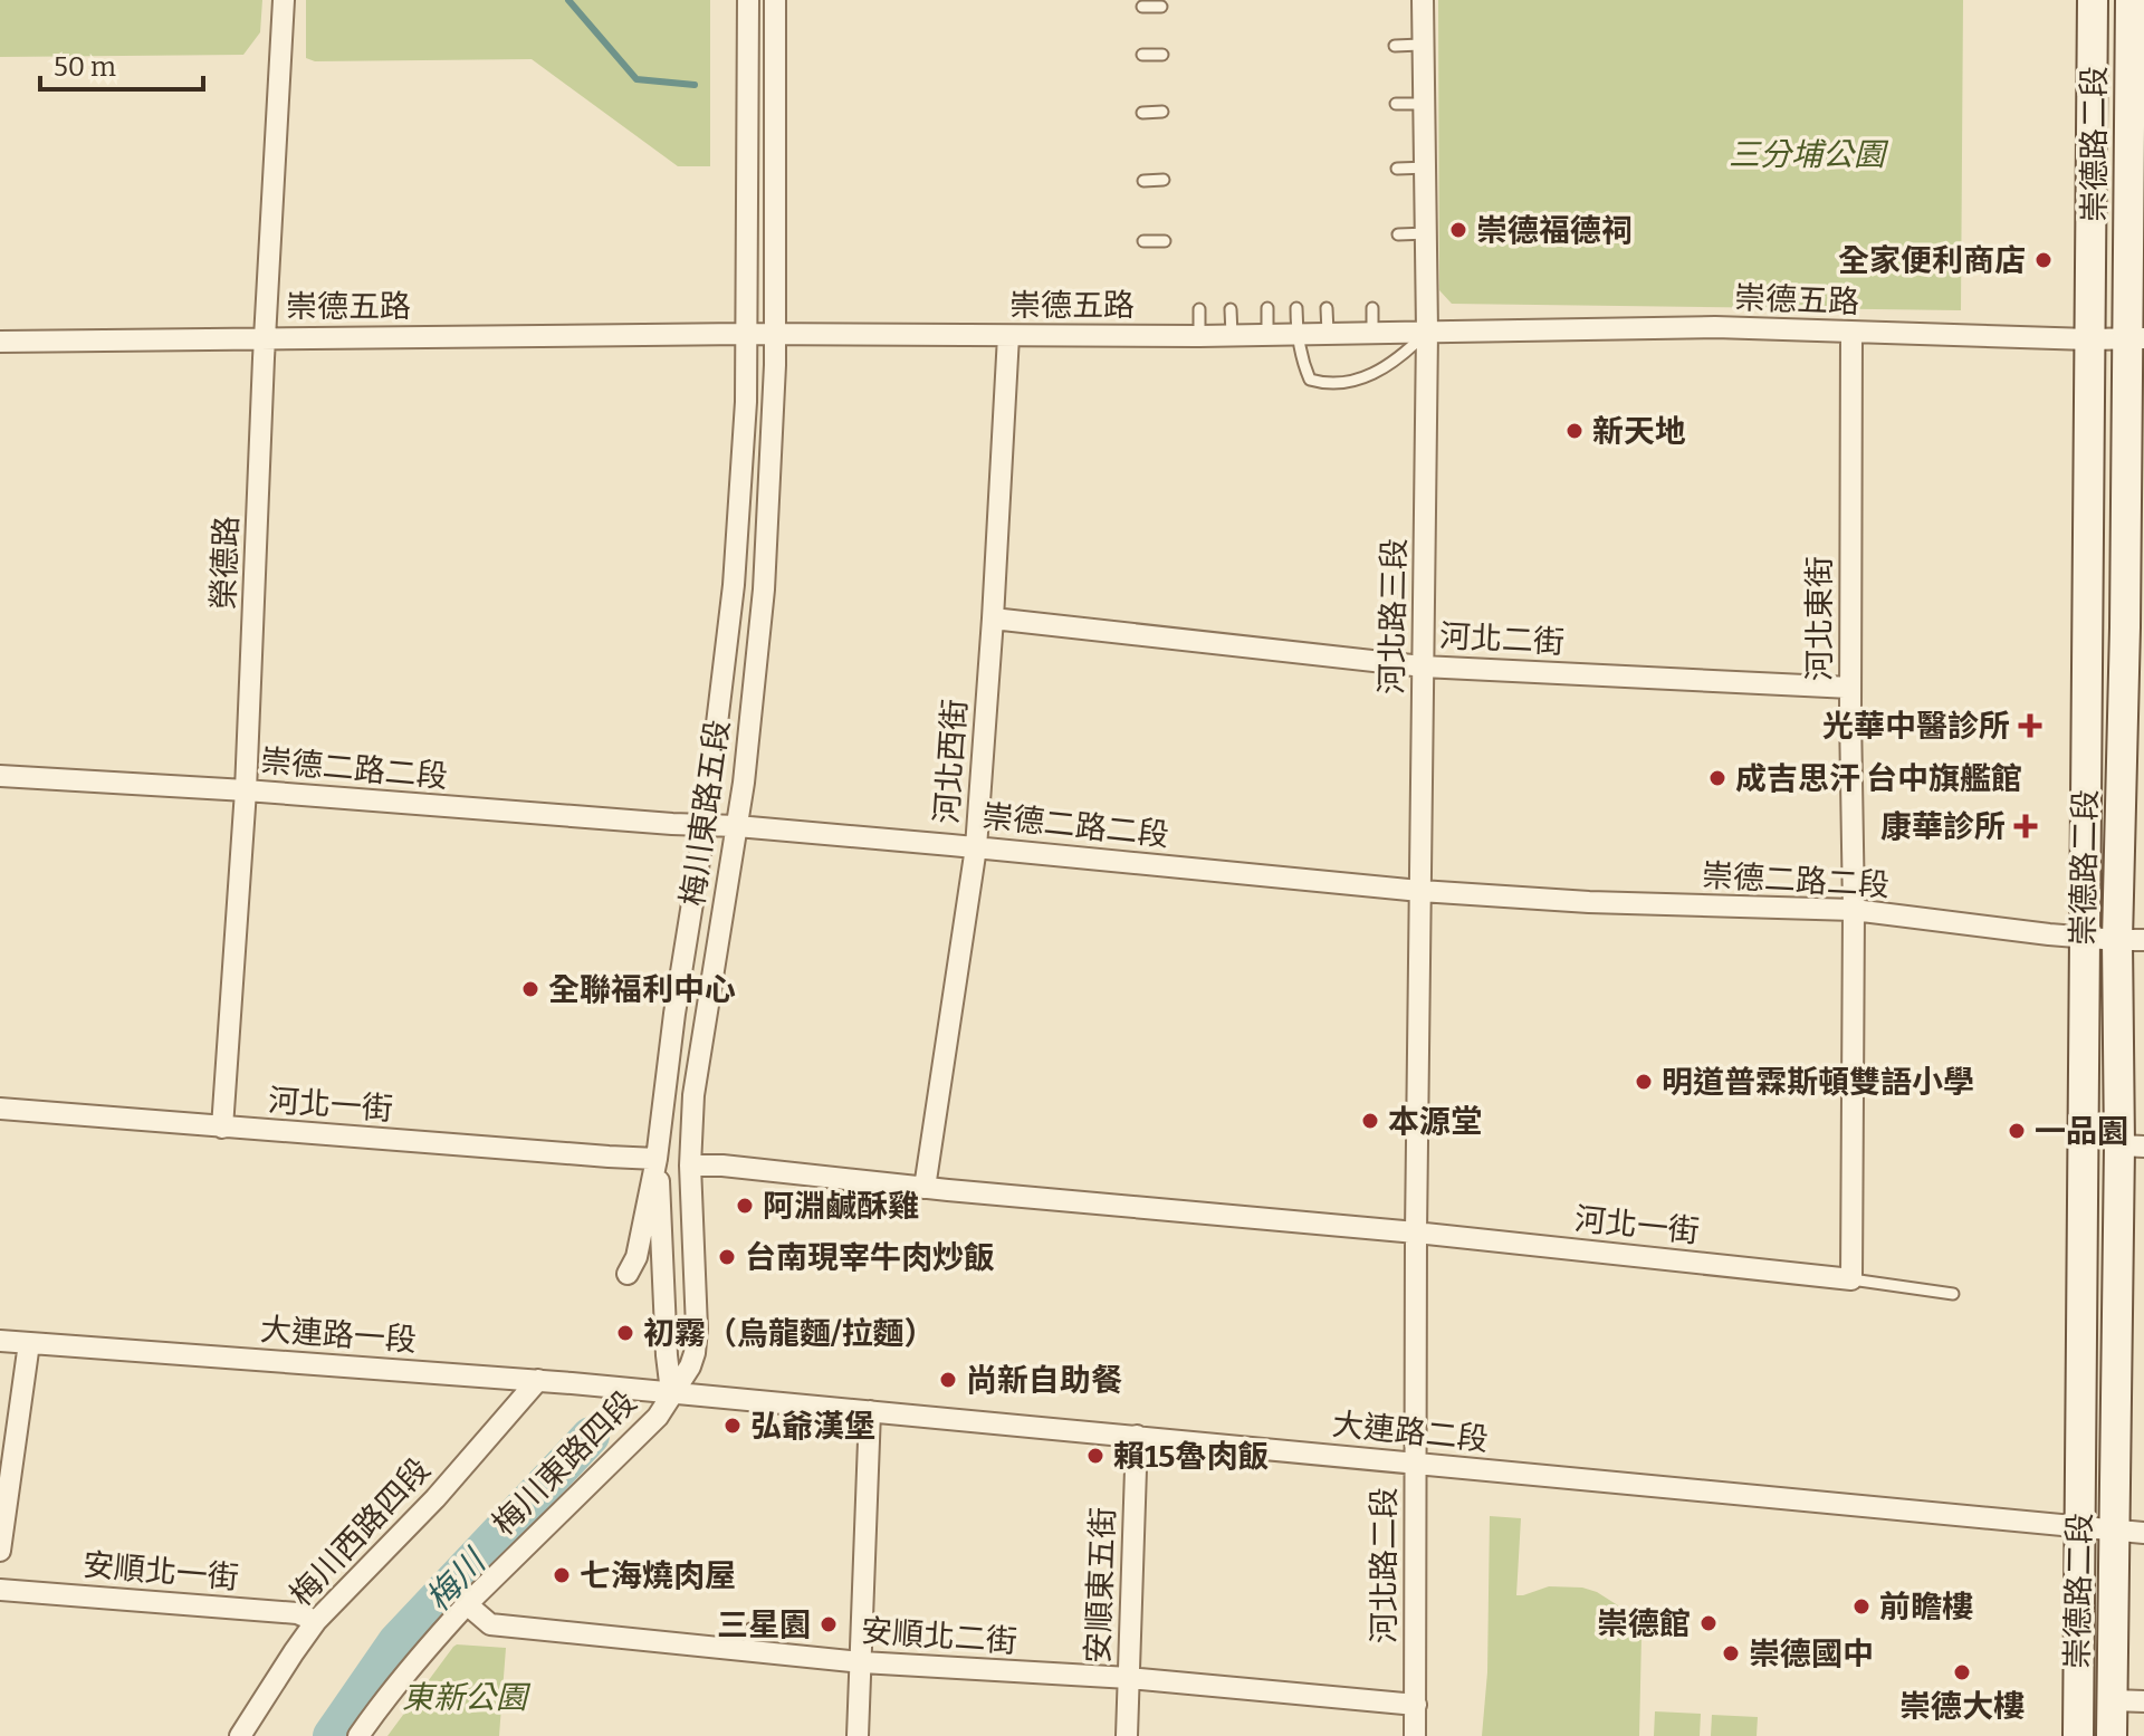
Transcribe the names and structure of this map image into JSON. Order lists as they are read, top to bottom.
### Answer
{
  "streets": {
    "main road": ["崇德路二段"],
    "street": [
      "崇德五路",
      "榮德路",
      "河北路三段",
      "河北東街",
      "河北二街",
      "河北西街",
      "崇德二路二段",
      "梅川東路五段",
      "河北一街",
      "大連路一段",
      "大連路二段",
      "梅川東路四段",
      "梅川西路四段",
      "河北路二段",
      "安順北一街",
      "安順東五街",
      "安順北二街"
    ]
  },
  "crossings": [
    ["崇德路二段", "崇德五路"],
    ["崇德路二段", "崇德二路二段"],
    ["崇德路二段", "大連路二段"],
    ["崇德五路", "榮德路"],
    ["崇德五路", "河北路三段"],
    ["崇德五路", "河北東街"],
    ["崇德五路", "河北西街"],
    ["崇德五路", "梅川東路五段"],
    ["榮德路", "崇德二路二段"],
    ["榮德路", "河北一街"],
    ["河北路三段", "河北二街"],
    ["河北路三段", "崇德二路二段"],
    ["河北路三段", "河北一街"],
    ["河北路三段", "河北路二段"],
    ["河北東街", "河北二街"],
    ["河北東街", "崇德二路二段"],
    ["河北東街", "河北一街"],
    ["河北二街", "河北西街"],
    ["河北西街", "崇德二路二段"],
    ["河北西街", "河北一街"],
    ["崇德二路二段", "梅川東路五段"],
    ["梅川東路五段", "河北一街"],
    ["梅川東路五段", "大連路一段"],
    ["梅川東路五段", "大連路二段"],
    ["梅川東路五段", "梅川東路四段"],
    ["河北一街", "河北路二段"],
    ["大連路一段", "大連路二段"],
    ["大連路一段", "梅川東路四段"],
    ["大連路一段", "梅川西路四段"],
    ["大連路二段", "梅川東路四段"],
    ["大連路二段", "河北路二段"],
    ["大連路二段", "安順東五街"],
    ["梅川東路四段", "安順北二街"],
    ["梅川西路四段", "安順北一街"],
    ["河北路二段", "安順北二街"],
    ["安順東五街", "安順北二街"]
  ],
  "water": ["梅川"],
  "parks": ["三分埔公園", "東新公園"],
  "places": {
    "other": [
      "崇德福德祠",
      "全家便利商店",
      "新天地",
      "成吉思汗 台中旗艦館",
      "全聯福利中心",
      "明道普霖斯頓雙語小學",
      "本源堂",
      "一品園",
      "阿淵鹹酥雞",
      "台南現宰牛肉炒飯",
      "初霧（烏龍麵/拉麵）",
      "尚新自助餐",
      "弘爺漢堡",
      "賴15魯肉飯",
      "七海燒肉屋",
      "前瞻樓",
      "崇德館",
      "三星園",
      "崇德國中",
      "崇德大樓"
    ],
    "health": ["光華中醫診所", "康華診所"]
  },
  "scale_bar": "50 m"
}
